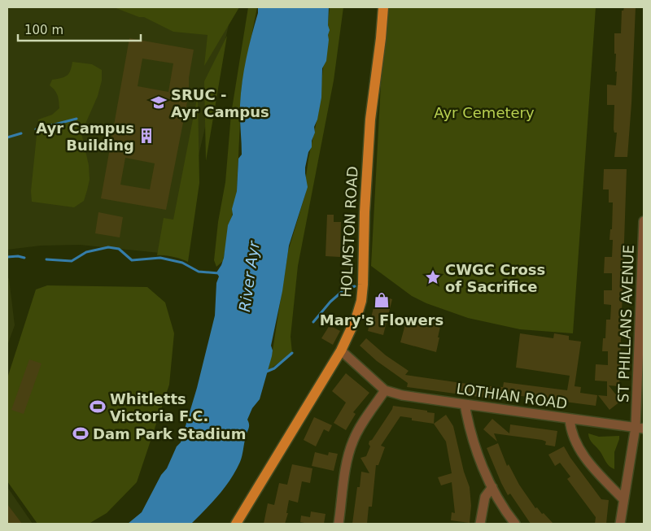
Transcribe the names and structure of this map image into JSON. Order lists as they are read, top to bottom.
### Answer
{
  "streets": {
    "main road": ["HOLMSTON ROAD"],
    "street": ["ST PHILLANS AVENUE", "LOTHIAN ROAD"]
  },
  "crossings": [
    ["ST PHILLANS AVENUE", "LOTHIAN ROAD"]
  ],
  "water": ["River Ayr"],
  "parks": ["Ayr Cemetery"],
  "places": {
    "school or university": ["SRUC - Ayr Campus"],
    "building": ["Ayr Campus Building"],
    "place": ["CWGC Cross of Sacrifice"],
    "shop": ["Mary's Flowers"],
    "sports": ["Whitletts Victoria F.C.", "Dam Park Stadium"]
  },
  "scale_bar": "100 m"
}
